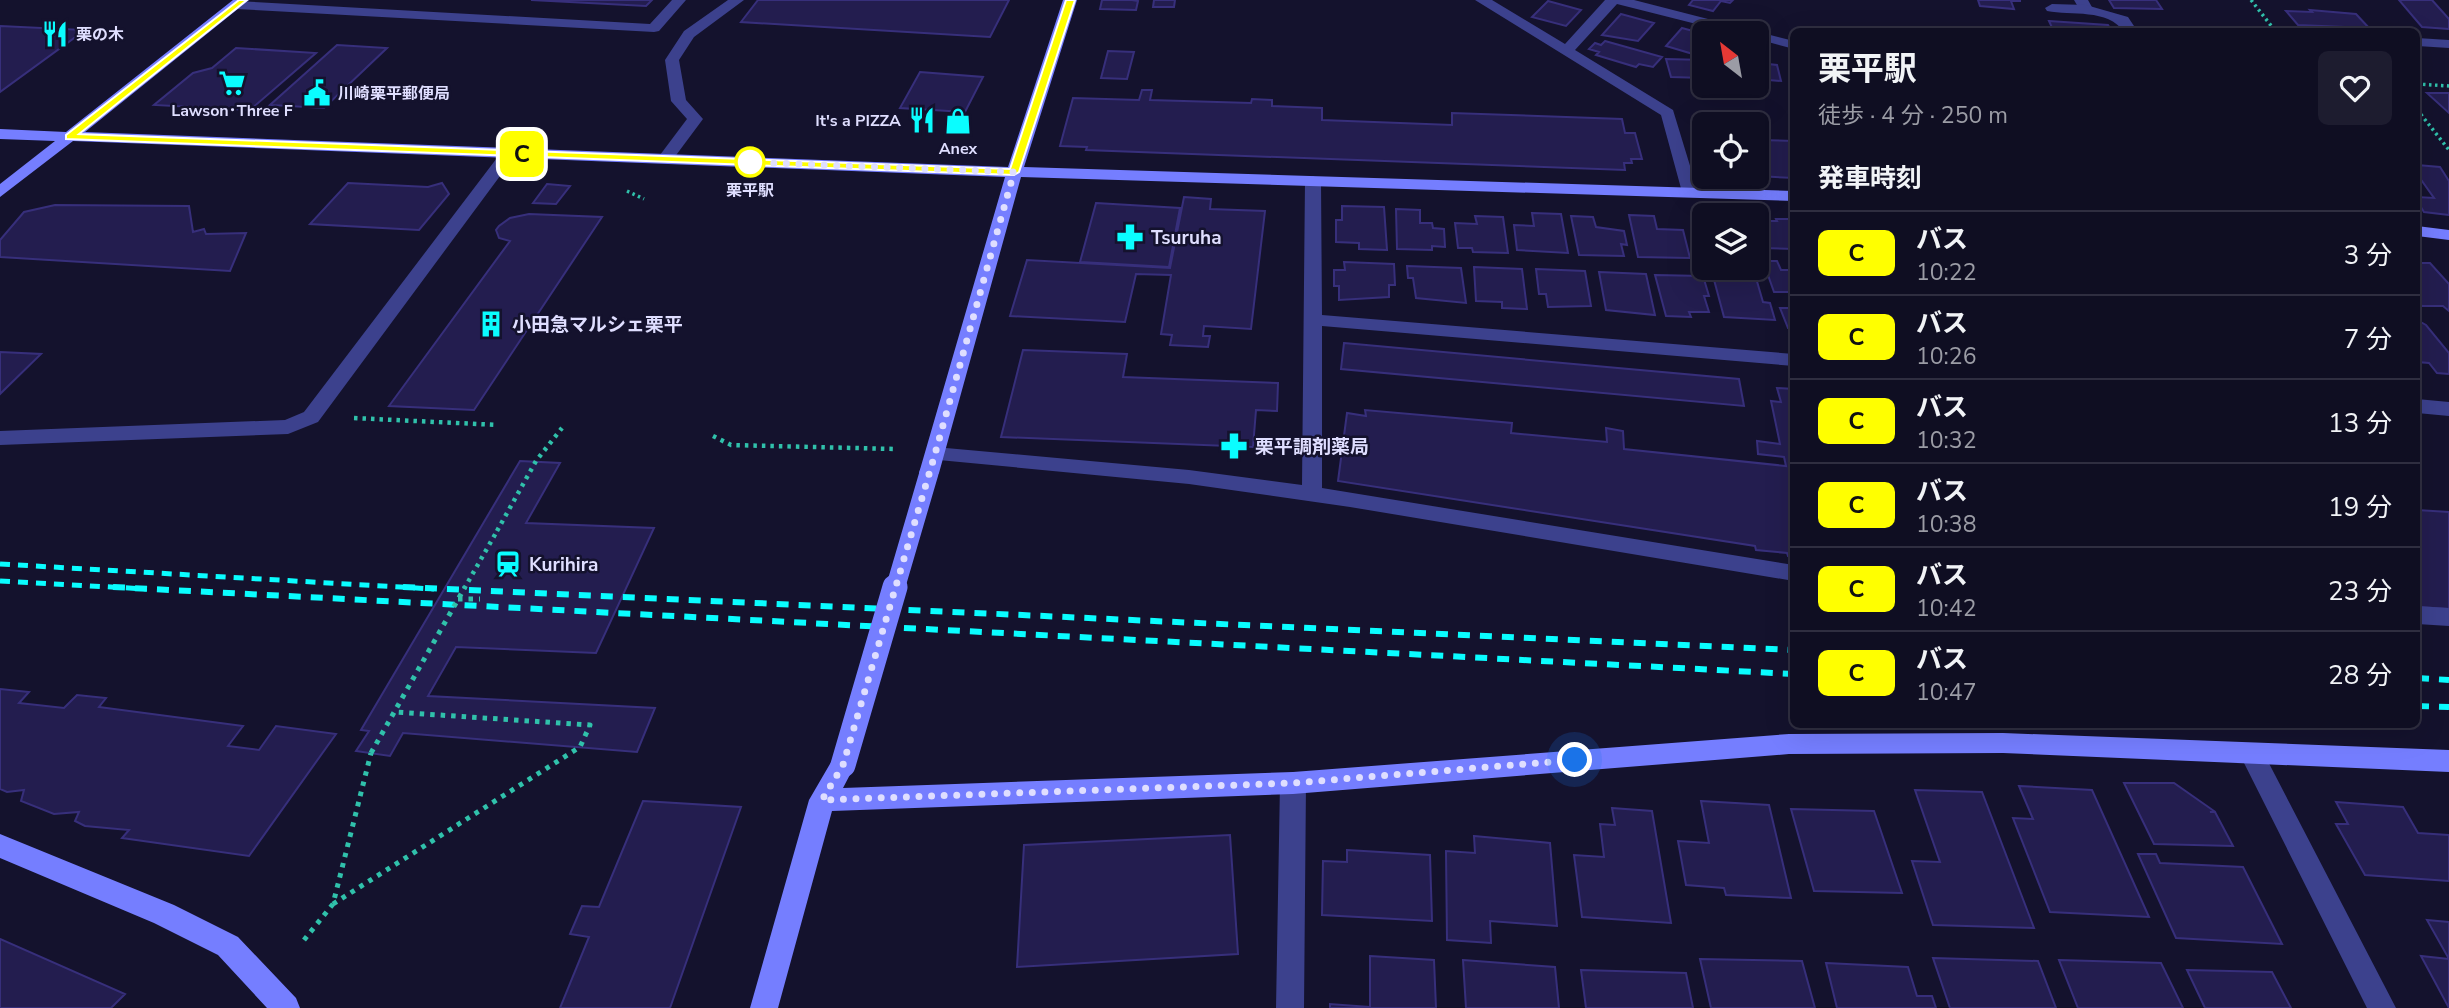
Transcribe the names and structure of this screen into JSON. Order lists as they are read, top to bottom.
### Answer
{
  "places": {
    "restaurant": ["栗の木", "It's a PIZZA"],
    "supermarket": ["Lawson･Three F"],
    "public building": ["川崎栗平郵便局"],
    "shop": ["Anex"],
    "other": ["栗平駅"],
    "pharmacy": ["Tsuruha", "栗平調剤薬局"],
    "building": ["小田急マルシェ栗平"],
    "station": ["Kurihira"]
  },
  "lines": ["bus line C"],
  "north": "top left",
  "page": {
    "on_map": "C",
    "heading": [
      ["栗平駅", "徒歩 · 4 分 · 250 m"],
      "発車時刻"
    ],
    "list": [
      {
        "mark": "C",
        "name": "バス",
        "note": "10:22",
        "value": "3 分"
      },
      {
        "mark": "C",
        "name": "バス",
        "note": "10:26",
        "value": "7 分"
      },
      {
        "mark": "C",
        "name": "バス",
        "note": "10:32",
        "value": "13 分"
      },
      {
        "mark": "C",
        "name": "バス",
        "note": "10:38",
        "value": "19 分"
      },
      {
        "mark": "C",
        "name": "バス",
        "note": "10:42",
        "value": "23 分"
      },
      {
        "mark": "C",
        "name": "バス",
        "note": "10:47",
        "value": "28 分"
      }
    ]
  }
}
